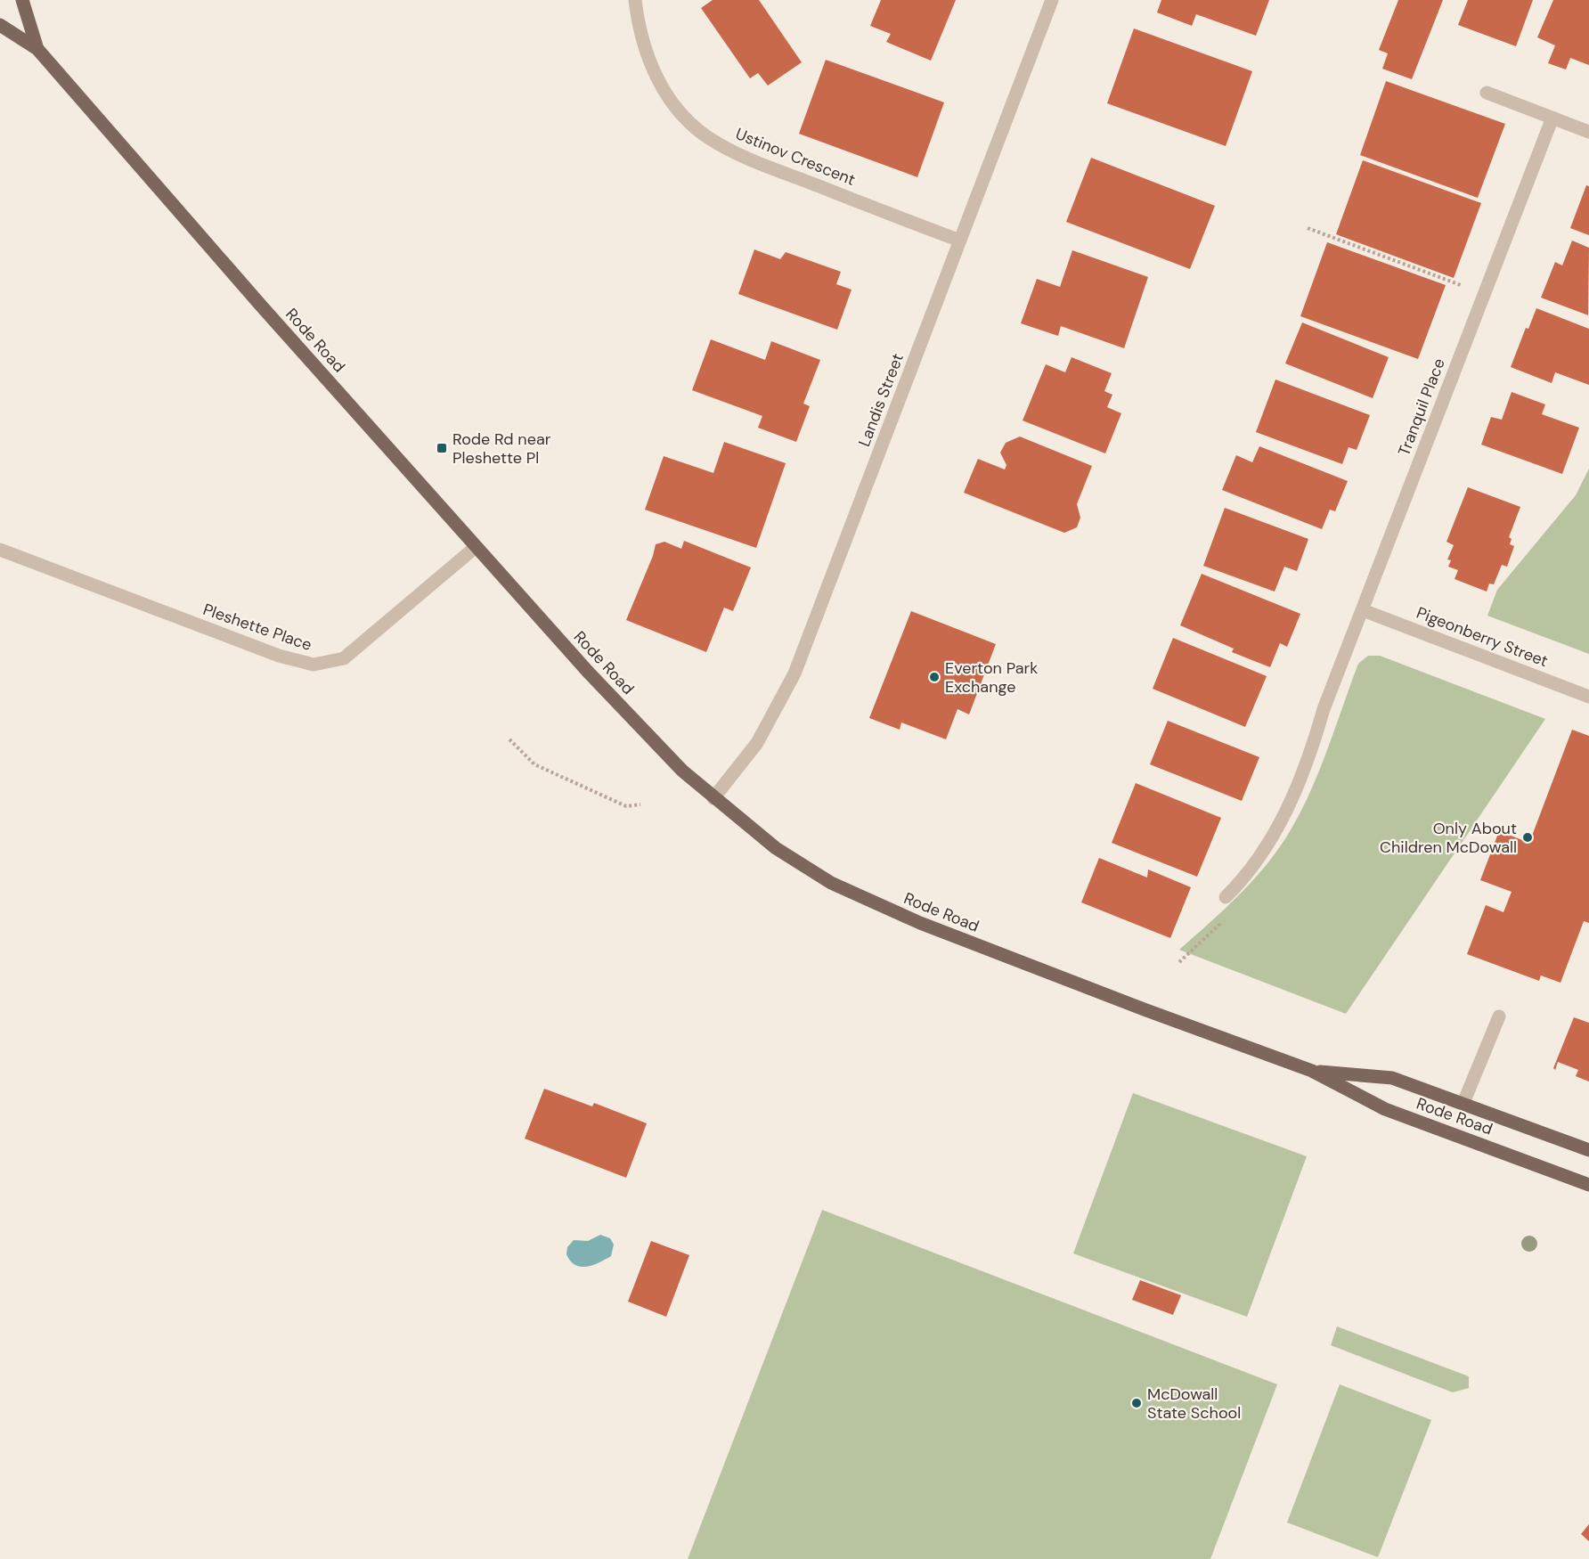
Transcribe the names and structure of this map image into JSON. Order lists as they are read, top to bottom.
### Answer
{
  "streets": {
    "main road": ["Rode Road"],
    "street": [
      "Ustinov Crescent",
      "Landis Street",
      "Tranquil Place",
      "Pleshette Place",
      "Pigeonberry Street"
    ]
  },
  "crossings": [
    ["Ustinov Crescent", "Landis Street"],
    ["Rode Road", "Landis Street"],
    ["Rode Road", "Pleshette Place"],
    ["Tranquil Place", "Pigeonberry Street"]
  ],
  "places": {
    "transit": ["Rode Rd near Pleshette Pl"],
    "other": ["Everton Park Exchange", "Only About Children McDowall", "McDowall State School"]
  }
}
